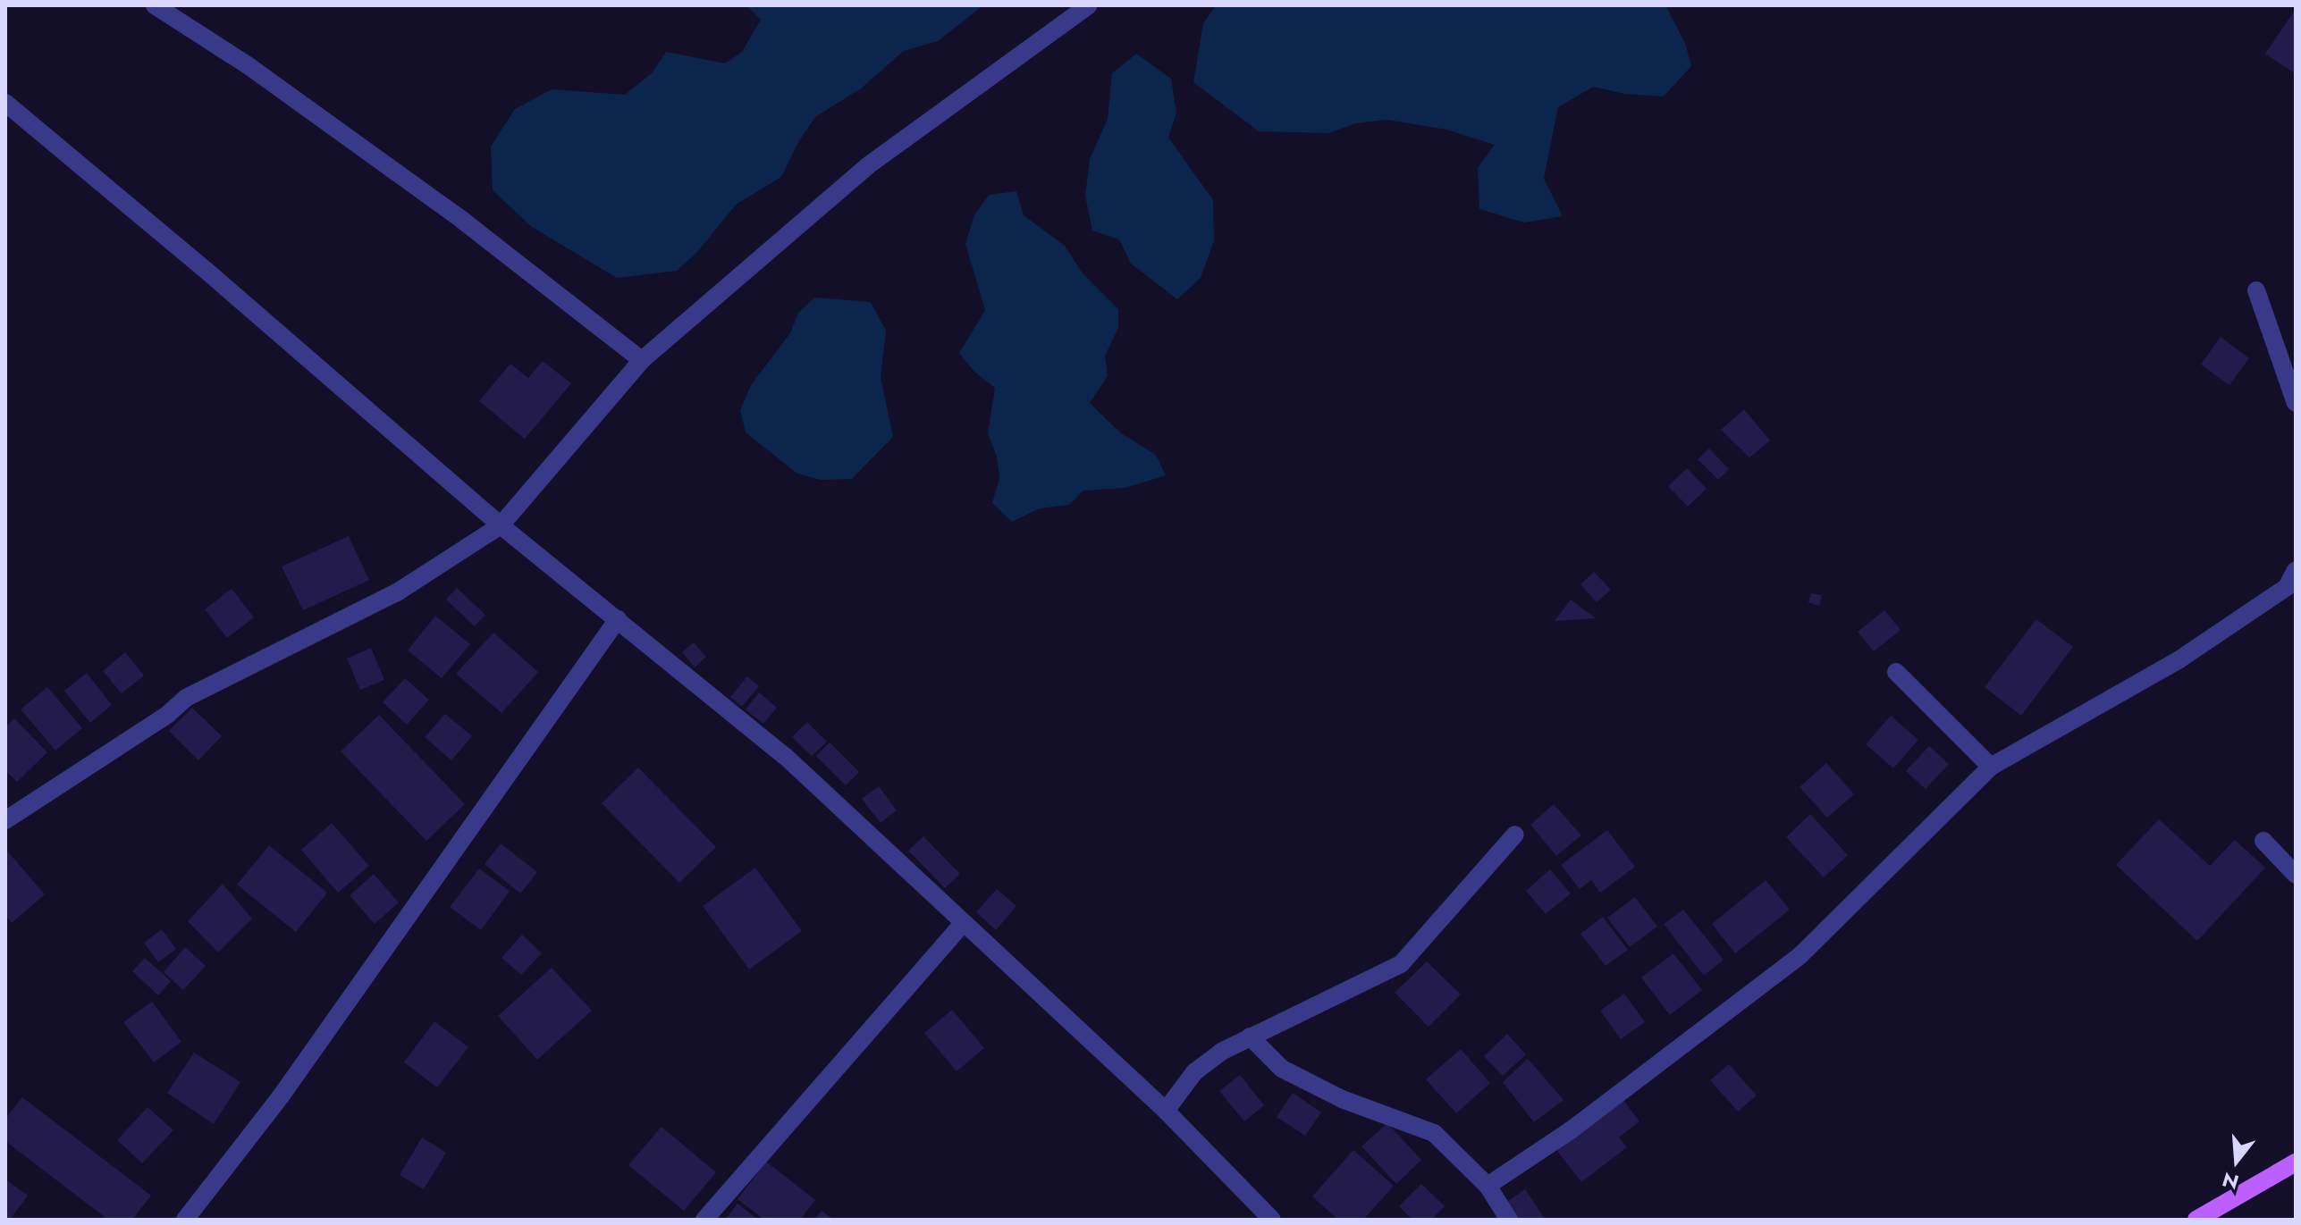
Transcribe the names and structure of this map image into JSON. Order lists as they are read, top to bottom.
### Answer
{
  "north": "bottom"
}
